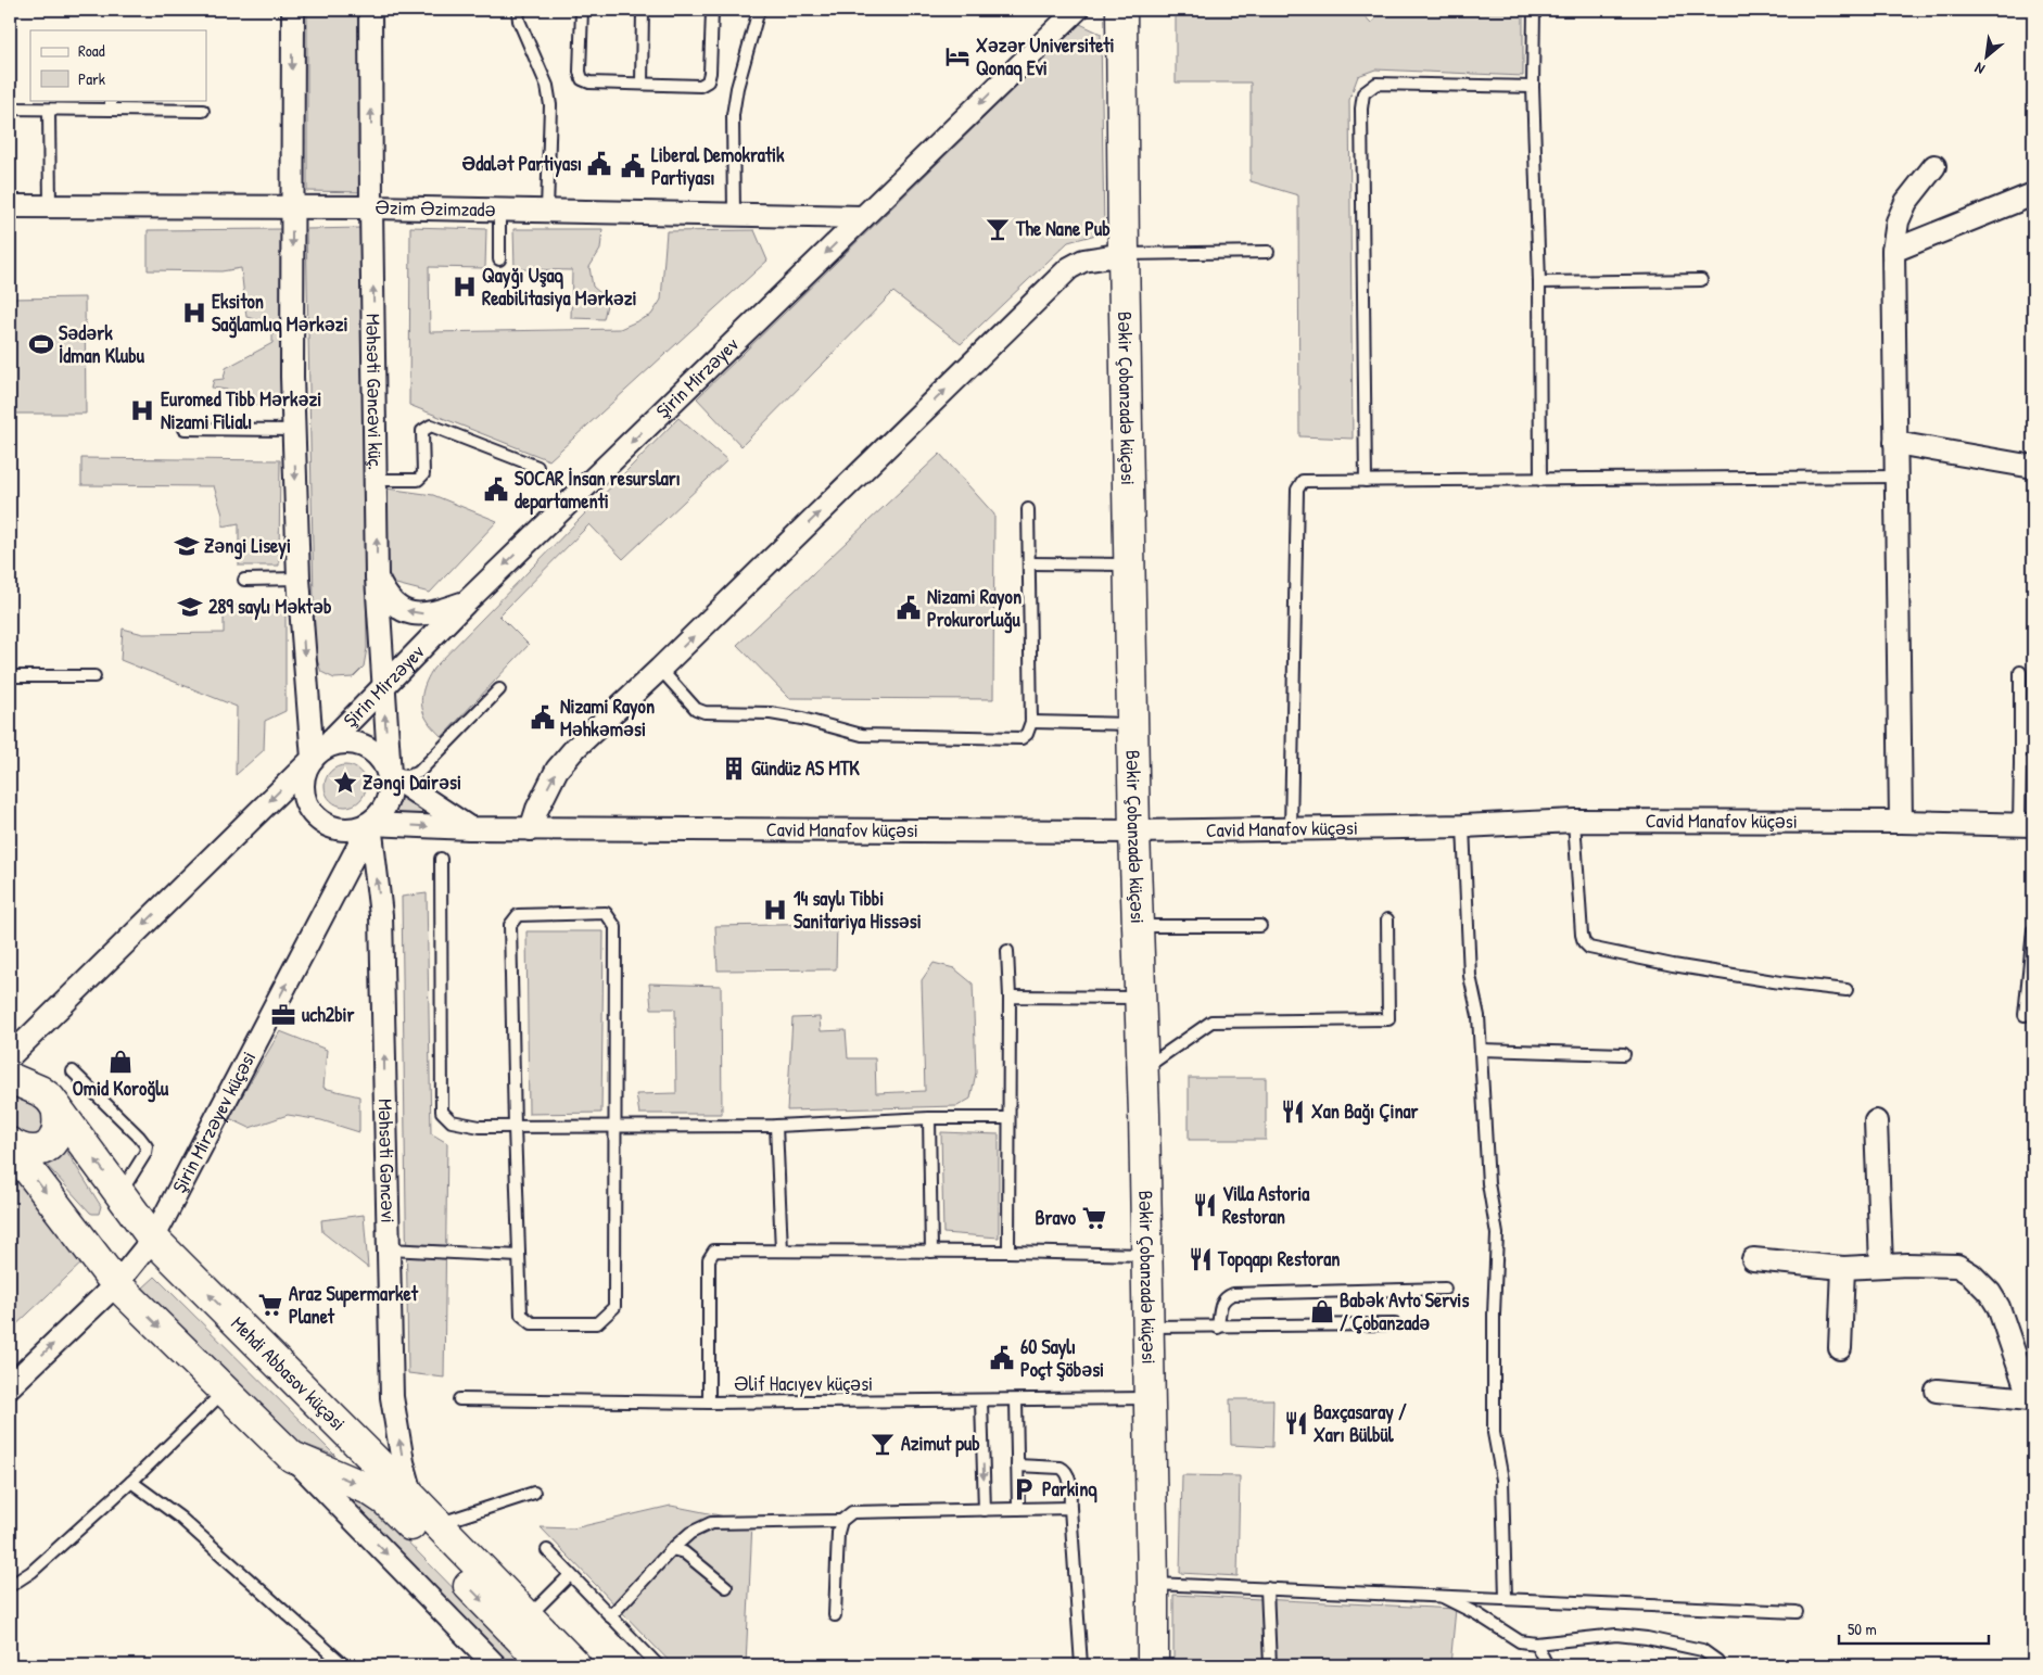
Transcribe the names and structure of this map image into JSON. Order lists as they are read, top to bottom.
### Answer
{
  "streets": {
    "street": [
      "Əzim Əzimzadə",
      "Şirin Mirzəyev",
      "Məhsəti Gəncəvi küç.",
      "Bəkir Çobanzadə küçəsi",
      "Cavid Manafov küçəsi",
      "Şirin Mirzəyev küçəsi",
      "Məhsəti Gəncəvi",
      "Mehdi Abbasov küçəsi"
    ],
    "lane": ["Əlif Hacıyev küçəsi"]
  },
  "crossings": [
    ["Əzim Əzimzadə", "Şirin Mirzəyev"],
    ["Əzim Əzimzadə", "Məhsəti Gəncəvi küç."],
    ["Şirin Mirzəyev", "Məhsəti Gəncəvi küç."],
    ["Şirin Mirzəyev", "Cavid Manafov küçəsi"],
    ["Şirin Mirzəyev", "Şirin Mirzəyev küçəsi"],
    ["Şirin Mirzəyev", "Məhsəti Gəncəvi"],
    ["Məhsəti Gəncəvi küç.", "Cavid Manafov küçəsi"],
    ["Məhsəti Gəncəvi küç.", "Şirin Mirzəyev küçəsi"],
    ["Məhsəti Gəncəvi küç.", "Məhsəti Gəncəvi"],
    ["Bəkir Çobanzadə küçəsi", "Cavid Manafov küçəsi"],
    ["Bəkir Çobanzadə küçəsi", "Əlif Hacıyev küçəsi"],
    ["Cavid Manafov küçəsi", "Şirin Mirzəyev küçəsi"],
    ["Cavid Manafov küçəsi", "Məhsəti Gəncəvi"],
    ["Şirin Mirzəyev küçəsi", "Məhsəti Gəncəvi"],
    ["Şirin Mirzəyev küçəsi", "Mehdi Abbasov küçəsi"],
    ["Məhsəti Gəncəvi", "Mehdi Abbasov küçəsi"]
  ],
  "one_way": ["Məhsəti Gəncəvi"],
  "places": {
    "hotel": ["Xəzər Universiteti Qonaq Evi"],
    "public building": [
      "Ədalət Partiyası",
      "Liberal Demokratik Partiyası",
      "SOCAR İnsan resursları departamenti",
      "Nizami Rayon Prokurorluğu",
      "Nizami Rayon Məhkəməsi",
      "60 Saylı Poçt Şöbəsi"
    ],
    "bar": ["The Nane Pub", "Azimut pub"],
    "hospital": [
      "Qayğı Uşaq Reabilitasiya Mərkəzi",
      "Eksiton Sağlamlıq Mərkəzi",
      "Euromed Tibb Mərkəzi Nizami Filialı",
      "14 saylı Tibbi Sanitariya Hissəsi"
    ],
    "sports": ["Sədərk İdman Klubu"],
    "school or university": ["Zəngi Liseyi", "289 saylı Məktəb"],
    "building": ["Gündüz AS MTK"],
    "place": ["Zəngi Dairəsi"],
    "office": ["uch2bir"],
    "shop": ["Omid Koroğlu", "Babək Avto Servis / Çobanzadə"],
    "restaurant": [
      "Xan Bağı Çinar",
      "Villa Astoria Restoran",
      "Topqapı Restoran",
      "Baxçasaray / Xarı Bülbül"
    ],
    "supermarket": ["Bravo", "Araz Supermarket Planet"],
    "parking": ["Parkinq"]
  },
  "legend": ["Road", "Park"],
  "scale_bar": "50 m",
  "north": "bottom left"
}
